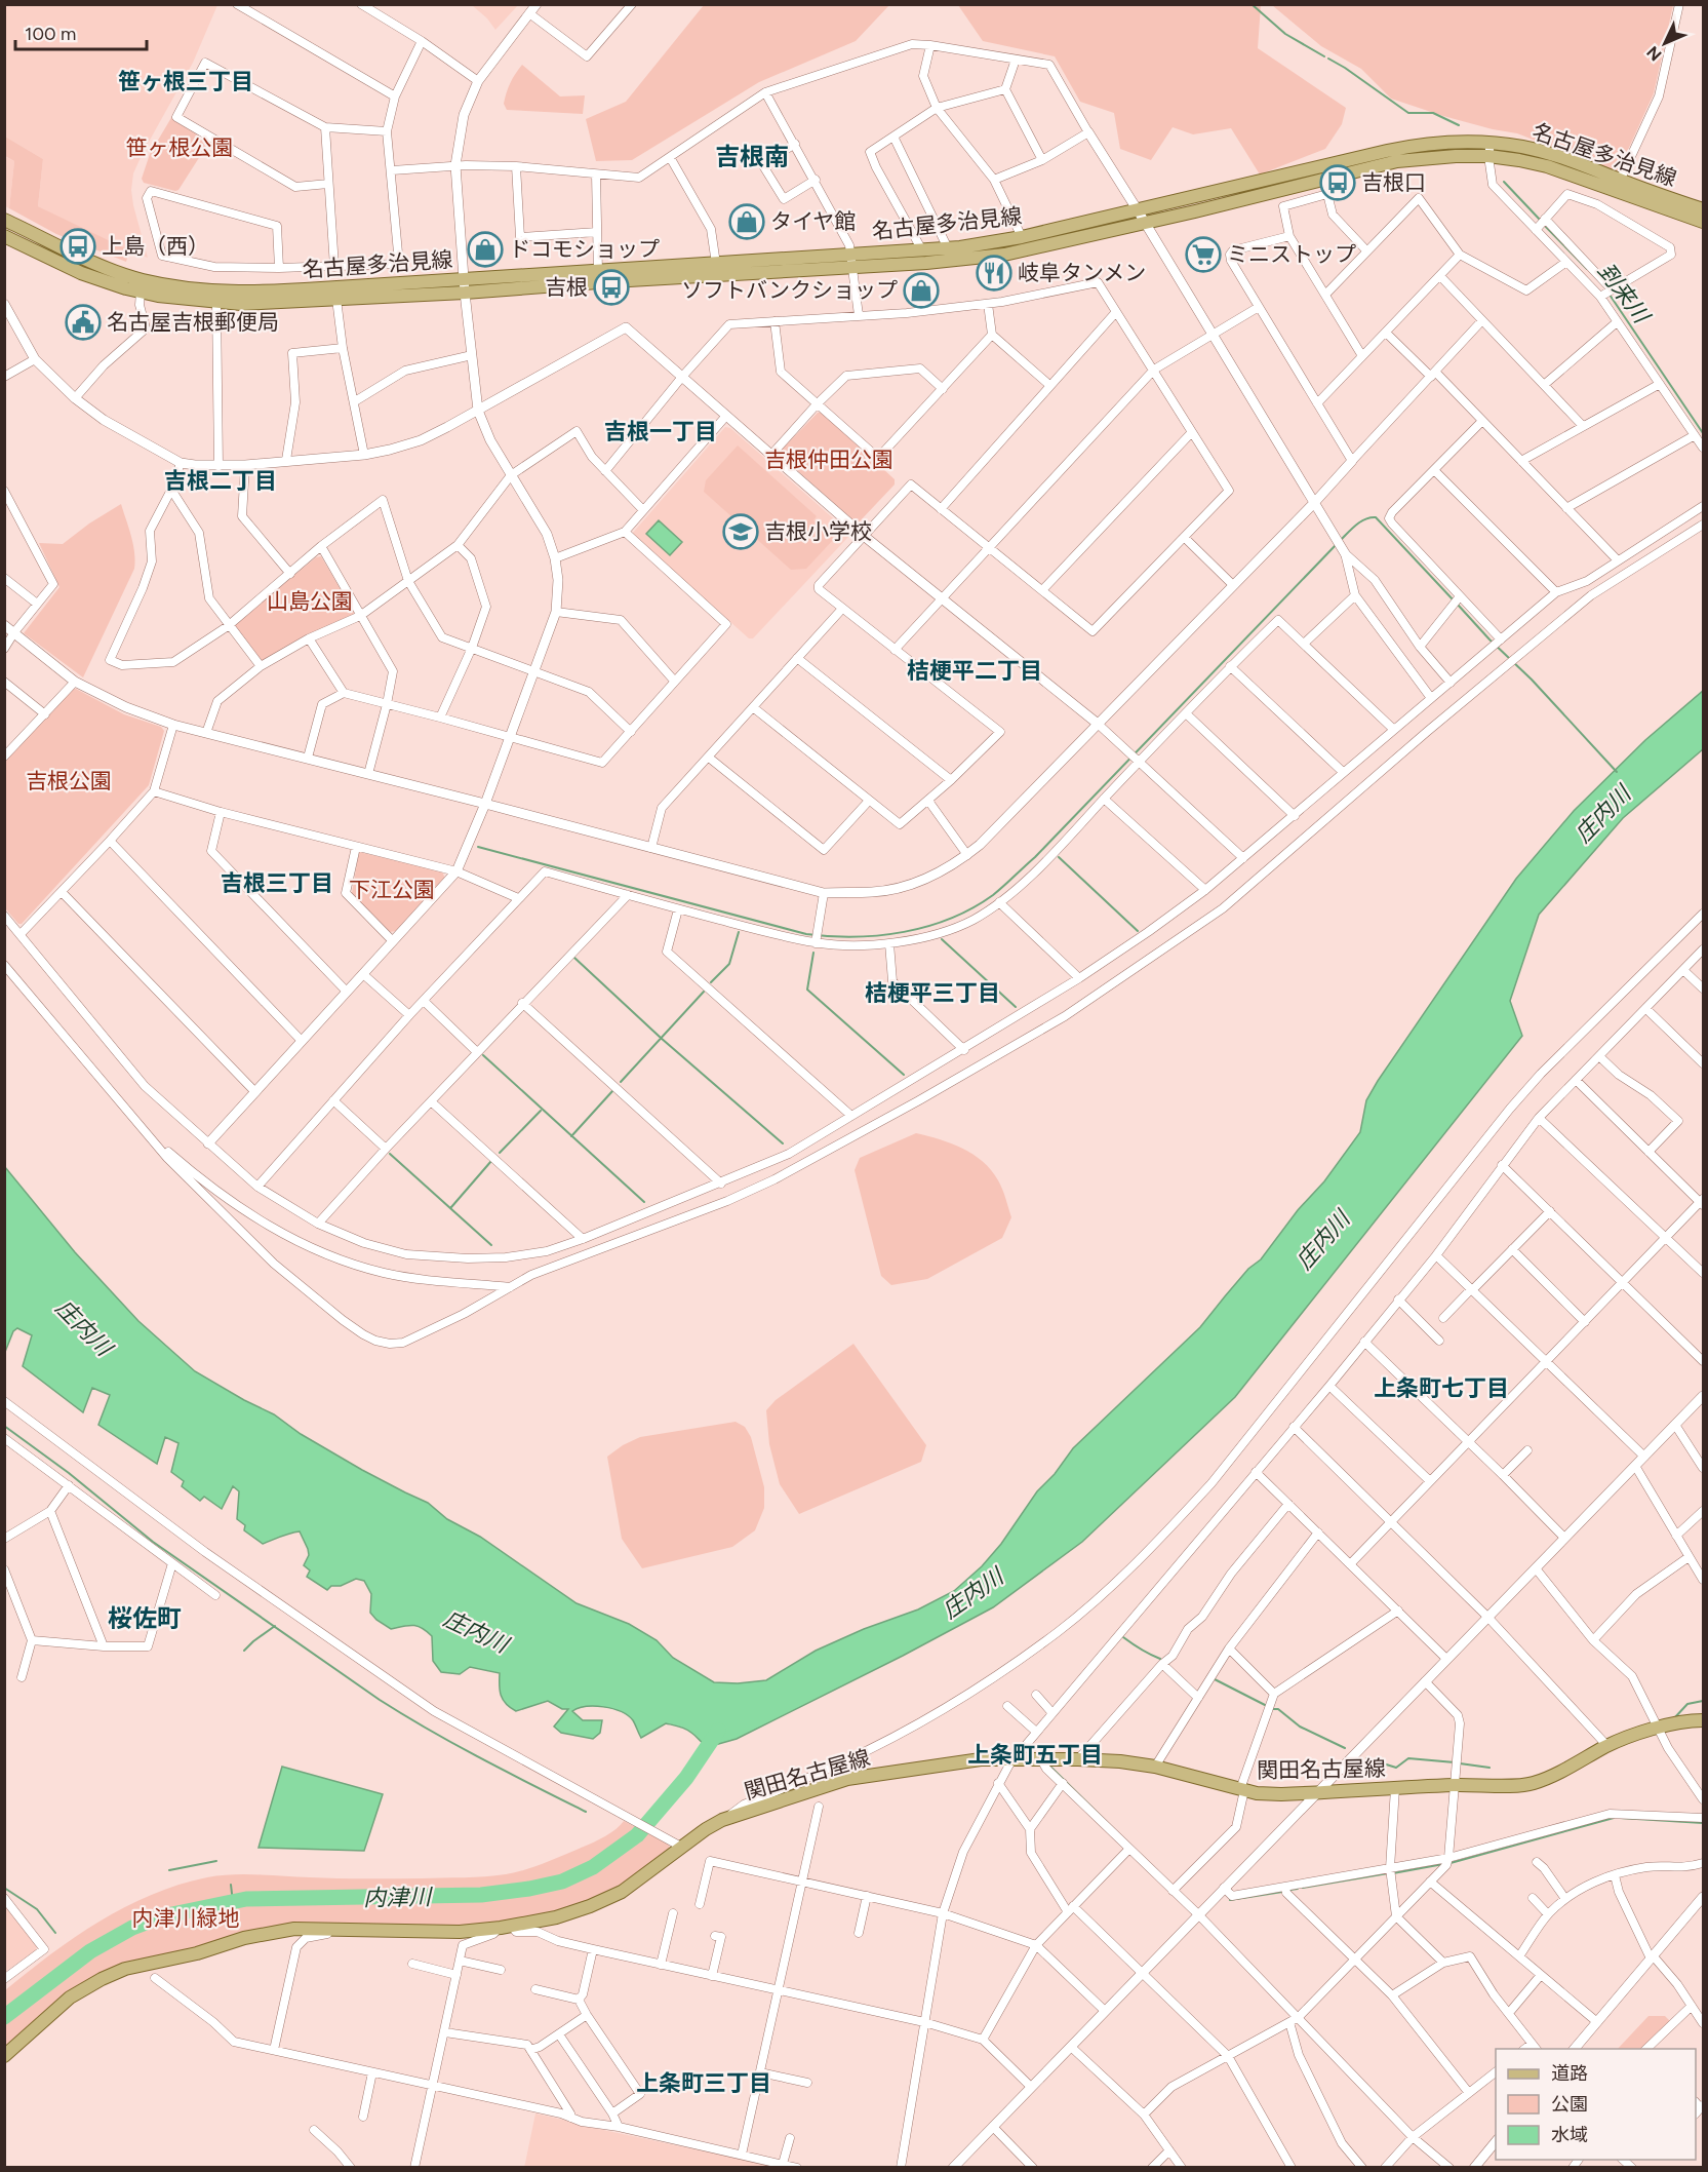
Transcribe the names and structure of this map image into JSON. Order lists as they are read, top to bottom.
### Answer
{
  "streets": {
    "main road": ["名古屋多治見線", "関田名古屋線"]
  },
  "districts": [
    "笹ヶ根三丁目",
    "吉根南",
    "吉根一丁目",
    "吉根二丁目",
    "桔梗平二丁目",
    "吉根三丁目",
    "桔梗平三丁目",
    "上条町七丁目",
    "桜佐町",
    "上条町五丁目",
    "上条町三丁目"
  ],
  "water": ["到来川", "庄内川", "内津川"],
  "parks": [
    "笹ヶ根公園",
    "吉根仲田公園",
    "山島公園",
    "吉根公園",
    "下江公園",
    "内津川緑地"
  ],
  "places": {
    "bus stop": ["吉根口", "上島（西）", "吉根"],
    "shop": ["タイヤ館", "ドコモショップ", "ソフトバンクショップ"],
    "supermarket": ["ミニストップ"],
    "restaurant": ["岐阜タンメン"],
    "public building": ["名古屋吉根郵便局"],
    "school or university": ["吉根小学校"]
  },
  "legend": ["道路", "公園", "水域"],
  "scale_bar": "100 m",
  "north": "bottom left"
}
